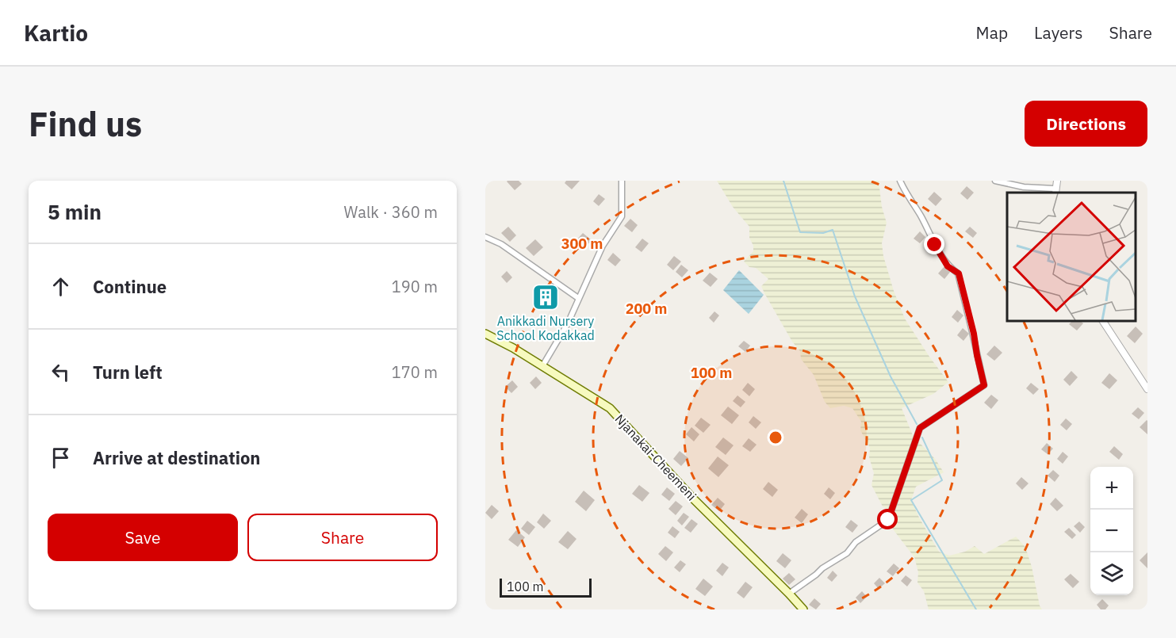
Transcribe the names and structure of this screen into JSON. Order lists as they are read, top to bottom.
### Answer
{
  "streets": {
    "main road": ["Njanakai-Cheemeni"]
  },
  "places": {
    "building": ["Anikkadi Nursery School Kodakkad"]
  },
  "scale_bar": "100 m",
  "page": {
    "header": "Kartio",
    "nav": ["Map", "Layers", "Share"],
    "buttons": [
      "Directions",
      ["Save", "Share"]
    ],
    "title": "Find us",
    "heading": ["5 min", "Walk · 360 m"],
    "list": [
      ["Continue", "190 m"],
      ["Turn left", "170 m"],
      "Arrive at destination"
    ],
    "map_buttons": ["+", "−"],
    "scale": "100 m"
  },
  "rings": ["300 m", "200 m", "100 m"]
}
